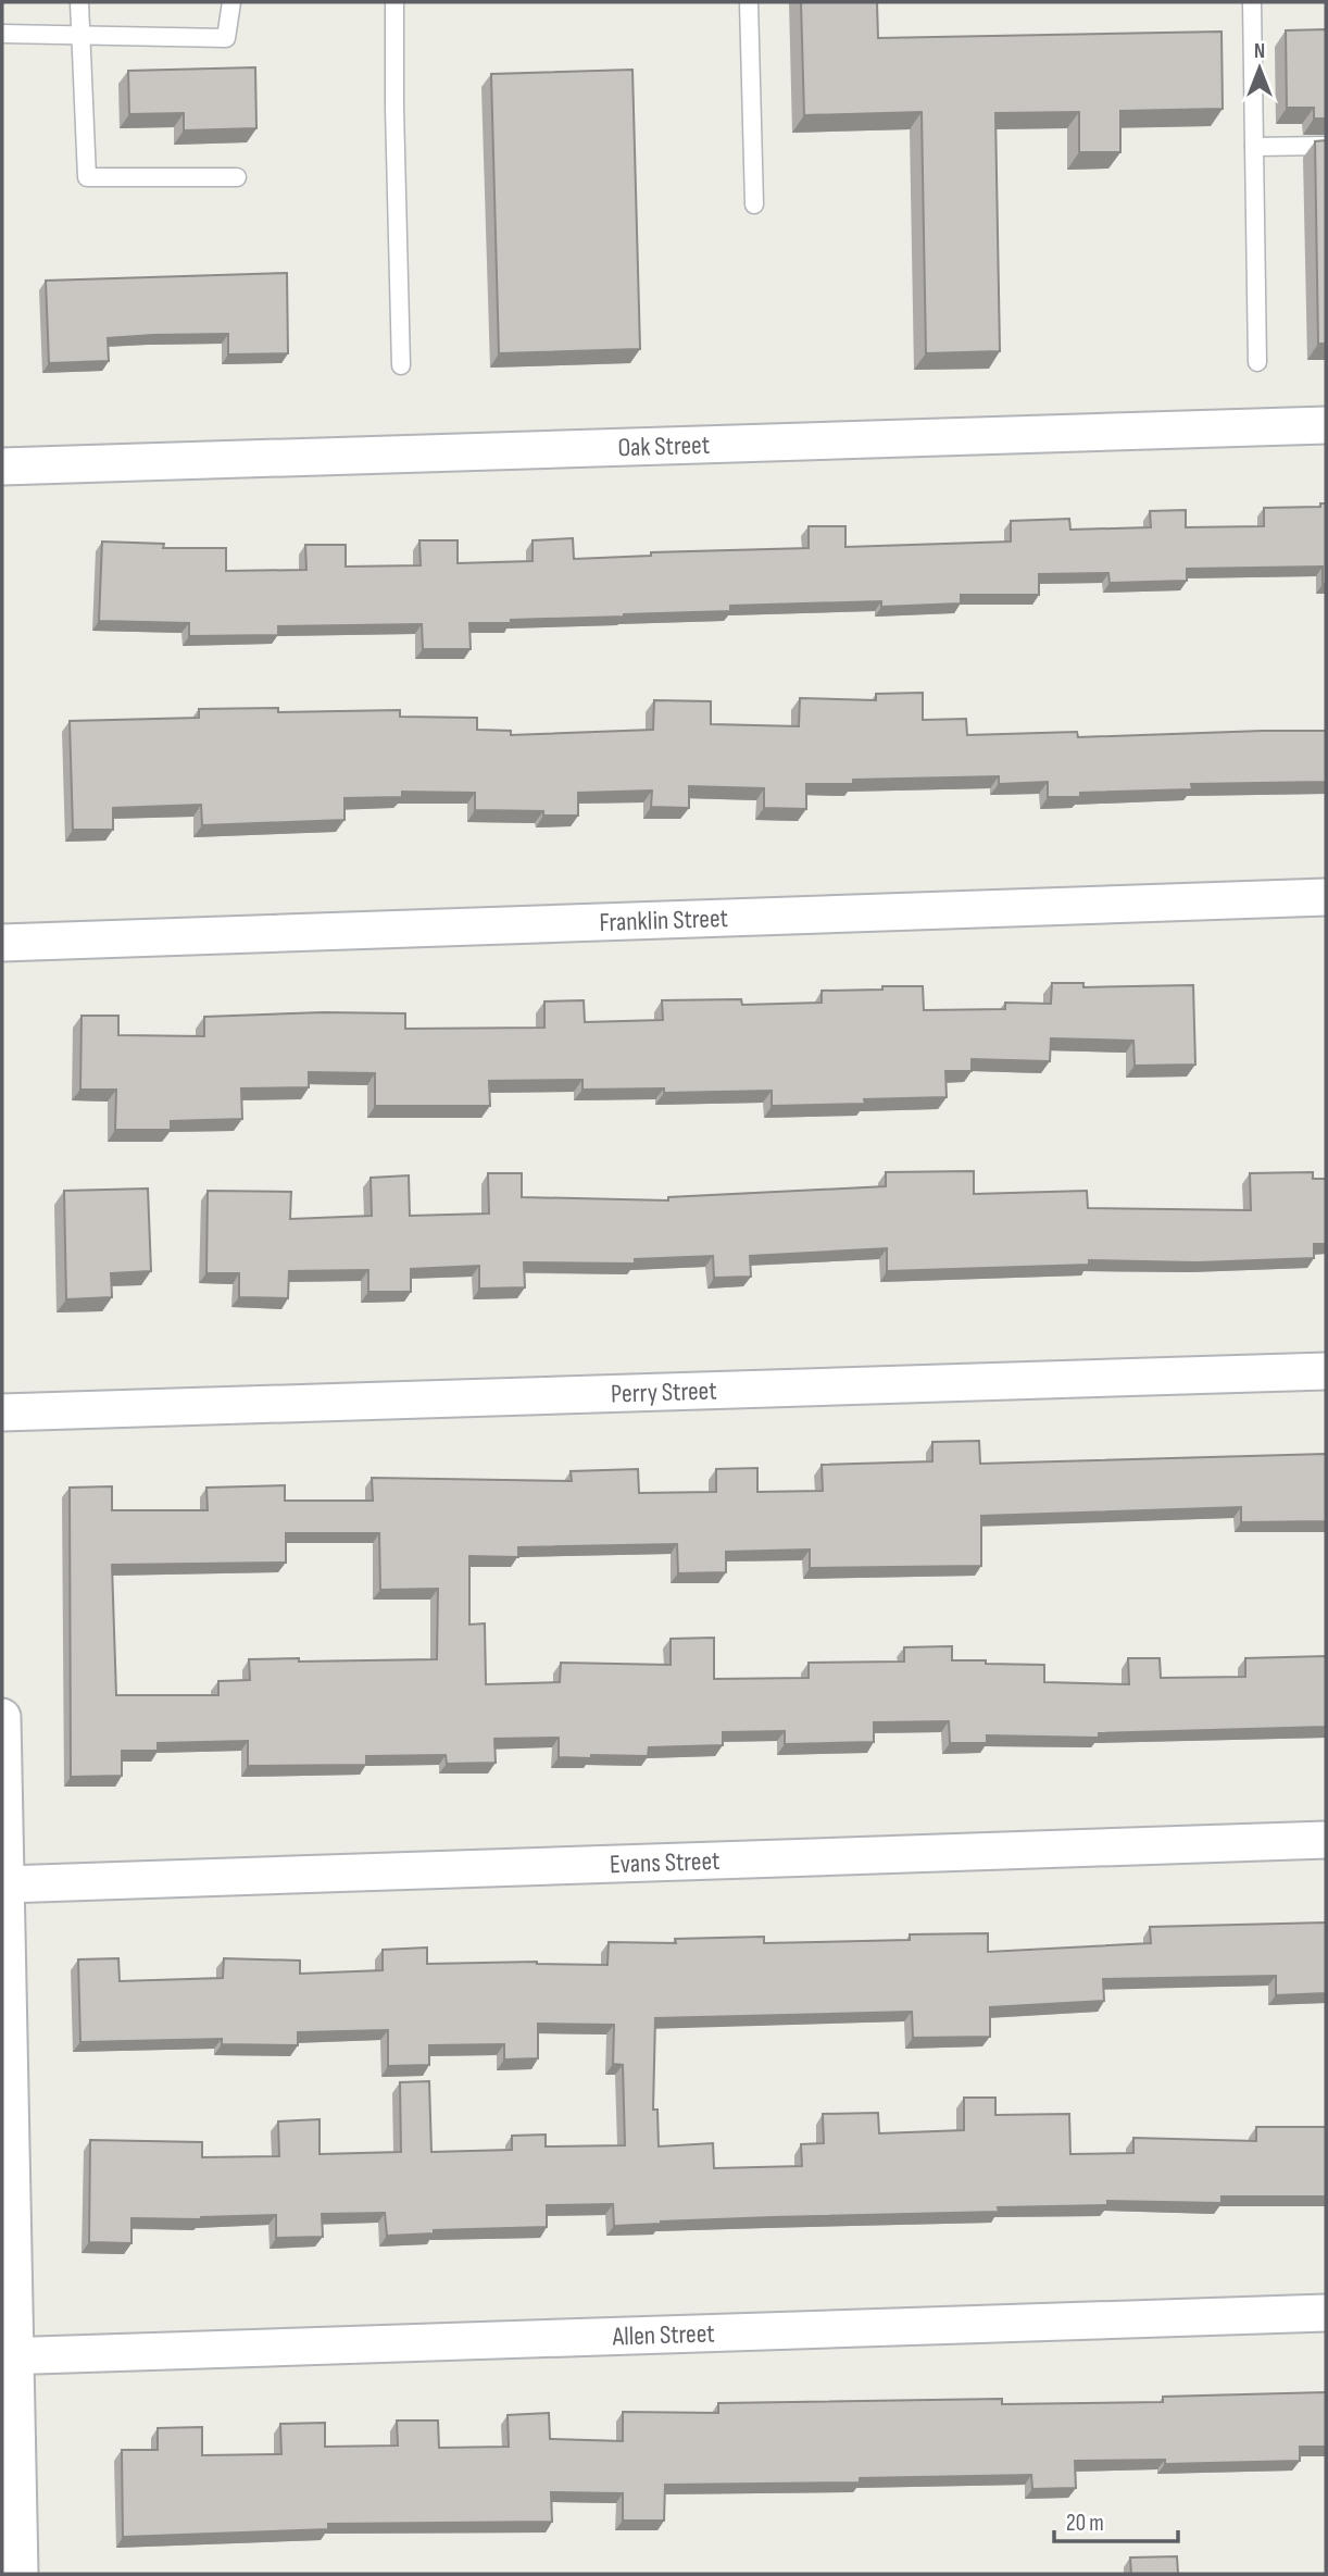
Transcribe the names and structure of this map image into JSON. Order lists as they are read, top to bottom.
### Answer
{
  "streets": {
    "street": [
      "Oak Street",
      "Franklin Street",
      "Perry Street",
      "Evans Street",
      "Allen Street"
    ]
  },
  "scale_bar": "20 m",
  "north": "top"
}
